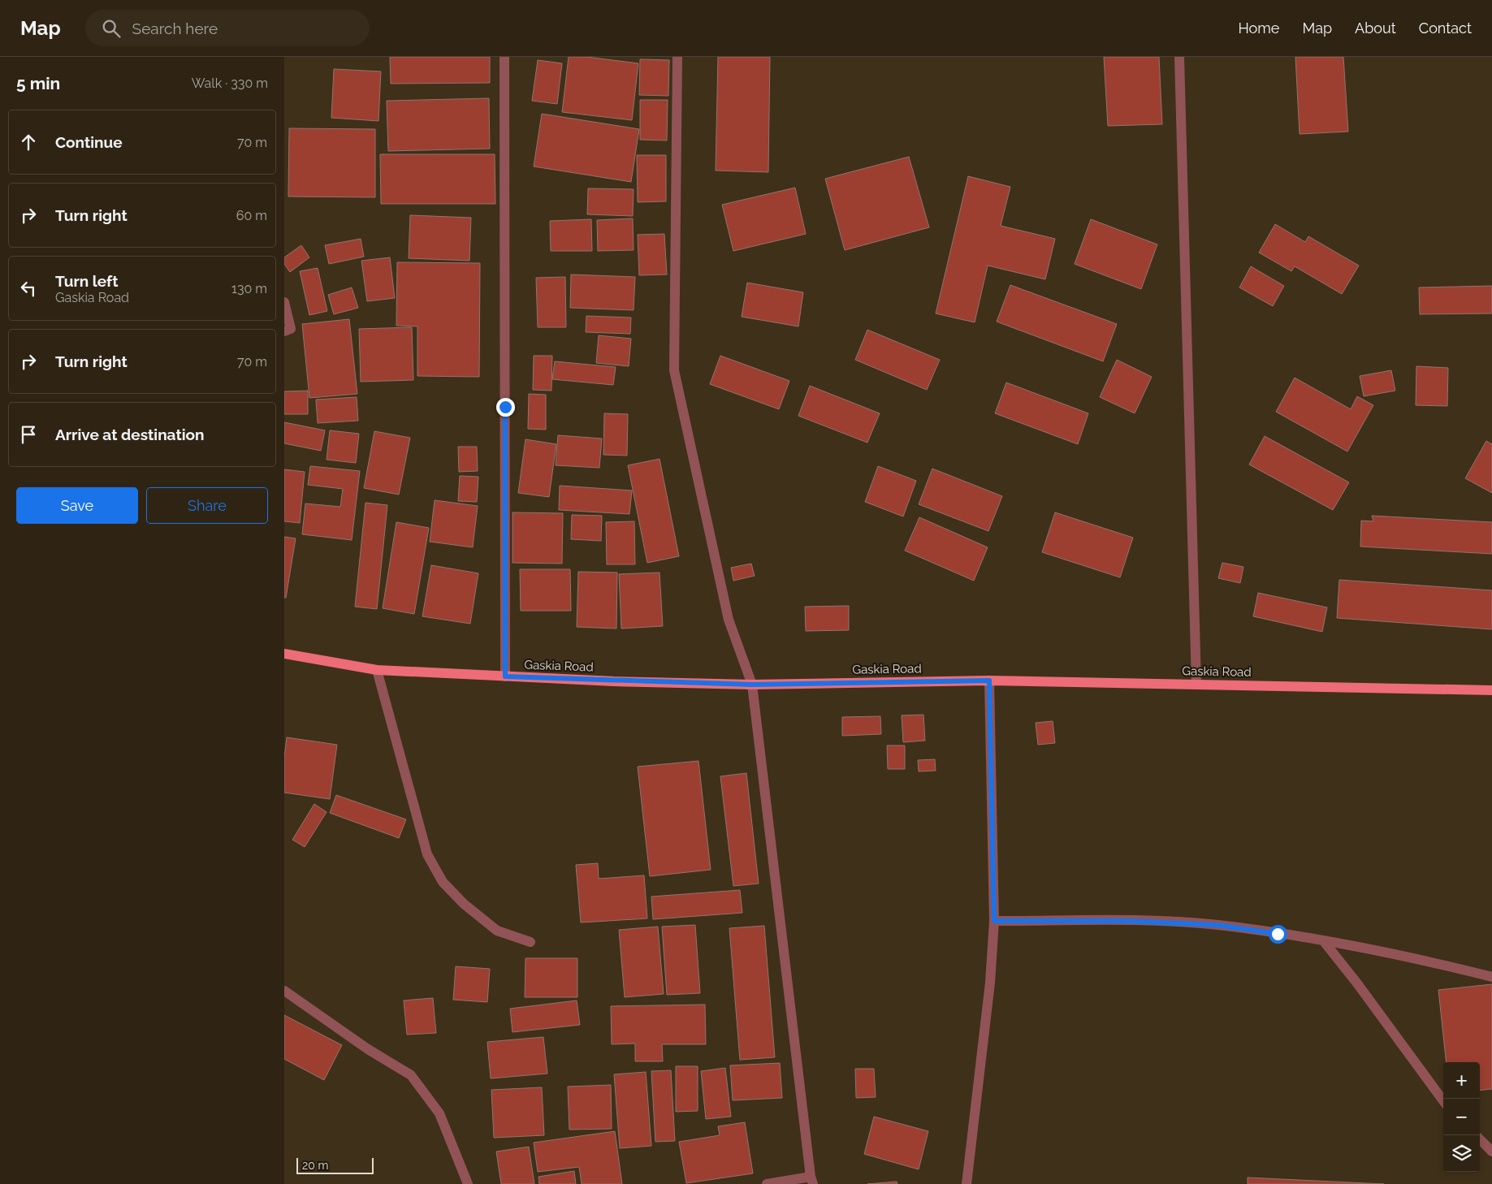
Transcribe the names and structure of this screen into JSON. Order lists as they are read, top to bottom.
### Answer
{
  "streets": {
    "main road": ["Gaskia Road"]
  },
  "scale_bar": "20 m",
  "page": {
    "header": "Map",
    "search": "Search here",
    "nav": [
      "Home",
      "Map",
      "About",
      "Contact"
    ],
    "heading": ["5 min", "Walk · 330 m"],
    "list": [
      ["Continue", "70 m"],
      ["Turn right", "60 m"],
      ["Turn left", "Gaskia Road", "130 m"],
      ["Turn right", "70 m"],
      "Arrive at destination"
    ],
    "buttons": ["Save", "Share"],
    "map_buttons": ["+", "−"],
    "scale": "20 m"
  }
}
